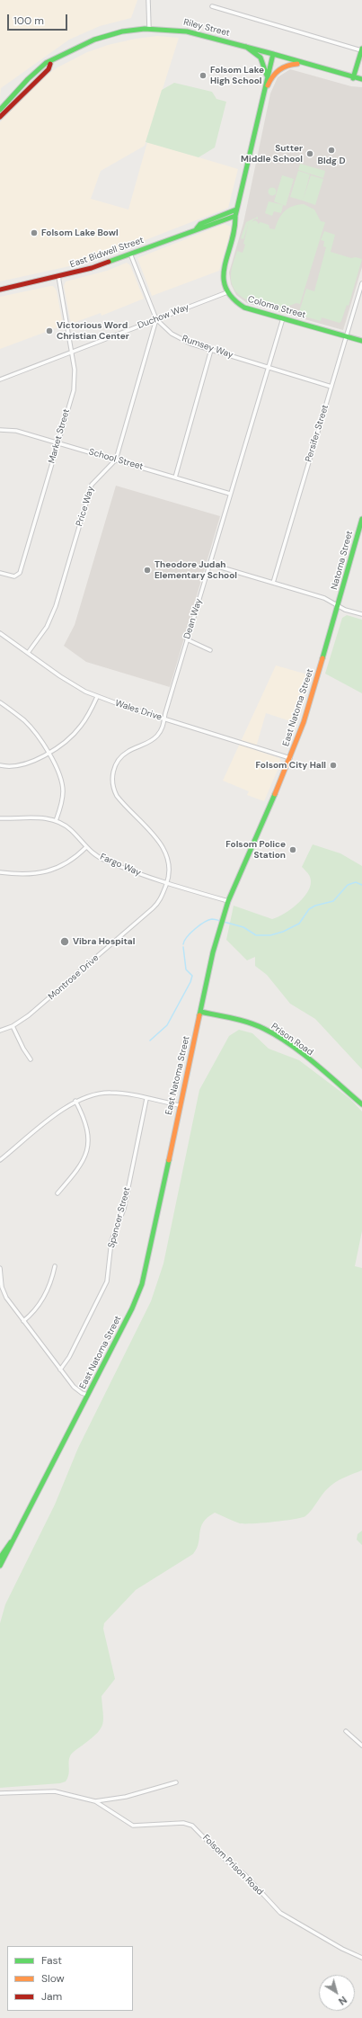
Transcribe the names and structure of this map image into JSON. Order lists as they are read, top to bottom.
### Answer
{
  "streets": {
    "main road": [
      "Riley Street",
      "East Bidwell Street",
      "Coloma Street",
      "Natoma Street",
      "East Natoma Street",
      "Prison Road"
    ],
    "street": [
      "Duchow Way",
      "Rumsey Way",
      "Persifer Street",
      "Market Street",
      "School Street",
      "Price Way",
      "Dean Way",
      "Wales Drive",
      "Fargo Way",
      "Montrose Drive",
      "Spencer Street",
      "Folsom Prison Road"
    ]
  },
  "crossings": [
    ["East Bidwell Street", "Rumsey Way"],
    ["East Bidwell Street", "Market Street"],
    ["Coloma Street", "Duchow Way"],
    ["Coloma Street", "Persifer Street"],
    ["Coloma Street", "Dean Way"],
    ["Duchow Way", "Rumsey Way"],
    ["Duchow Way", "Market Street"],
    ["Duchow Way", "Price Way"],
    ["Rumsey Way", "Persifer Street"],
    ["Rumsey Way", "Price Way"],
    ["Rumsey Way", "Dean Way"],
    ["Market Street", "School Street"],
    ["School Street", "Price Way"],
    ["School Street", "Dean Way"],
    ["Price Way", "Wales Drive"],
    ["Natoma Street", "East Natoma Street"],
    ["Dean Way", "Wales Drive"],
    ["Dean Way", "Fargo Way"],
    ["Dean Way", "Montrose Drive"],
    ["East Natoma Street", "Wales Drive"],
    ["East Natoma Street", "Fargo Way"],
    ["East Natoma Street", "Prison Road"],
    ["Fargo Way", "Montrose Drive"]
  ],
  "places": [
    "Folsom Lake High School",
    "Bldg D",
    "Sutter Middle School",
    "Folsom Lake Bowl",
    "Victorious Word Christian Center",
    "Theodore Judah Elementary School",
    "Folsom City Hall",
    "Folsom Police Station",
    "Vibra Hospital"
  ],
  "legend": ["Fast", "Slow", "Jam"],
  "scale_bar": "100 m",
  "north": "bottom right"
}
